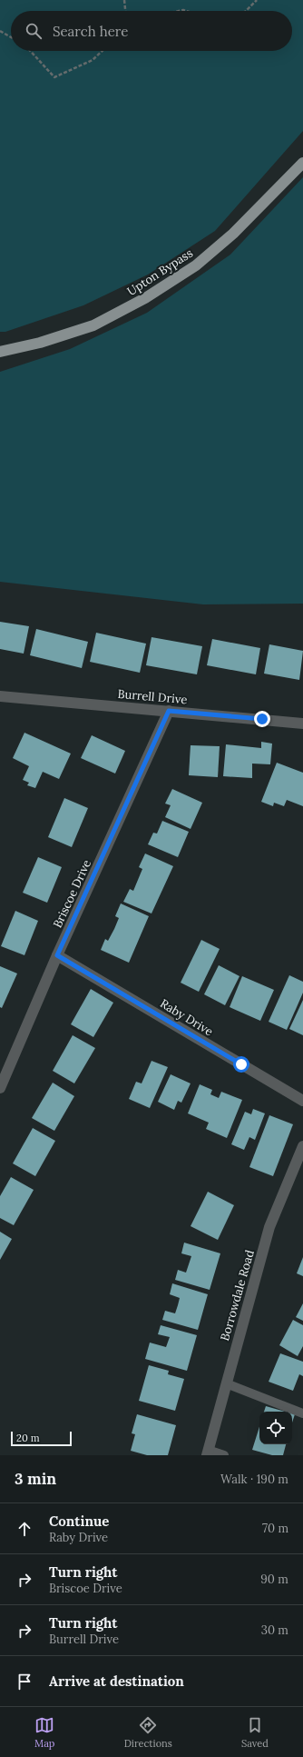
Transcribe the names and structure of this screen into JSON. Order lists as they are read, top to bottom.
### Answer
{
  "streets": {
    "main road": ["Upton Bypass"],
    "street": [
      "Burrell Drive",
      "Briscoe Drive",
      "Raby Drive",
      "Borrowdale Road"
    ]
  },
  "crossings": [
    ["Burrell Drive", "Briscoe Drive"],
    ["Briscoe Drive", "Raby Drive"]
  ],
  "scale_bar": "20 m",
  "page": {
    "search": "Search here",
    "scale": "20 m",
    "heading": ["3 min", "Walk · 190 m"],
    "list": [
      ["Continue", "Raby Drive", "70 m"],
      ["Turn right", "Briscoe Drive", "90 m"],
      ["Turn right", "Burrell Drive", "30 m"],
      "Arrive at destination"
    ],
    "nav": ["Map", "Directions", "Saved"]
  }
}
